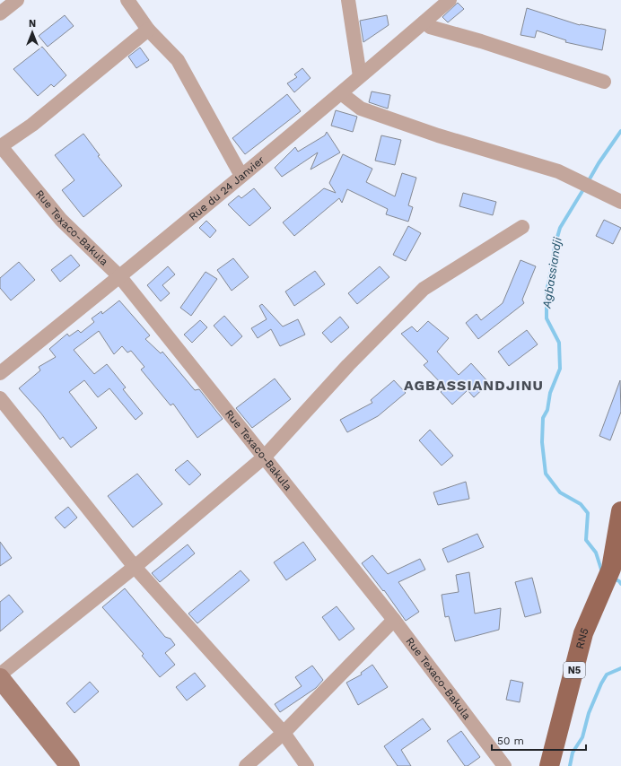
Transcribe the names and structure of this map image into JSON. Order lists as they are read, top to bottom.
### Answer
{
  "streets": {
    "main road": ["RN5", "N5"],
    "street": ["Rue du 24 Janvier", "Rue Texaco-Bakula"]
  },
  "crossings": [
    ["Rue du 24 Janvier", "Rue Texaco-Bakula"],
    ["RN5", "N5"]
  ],
  "districts": ["AGBASSIANDJINU"],
  "water": ["Agbassiandji"],
  "scale_bar": "50 m",
  "north": "top"
}
